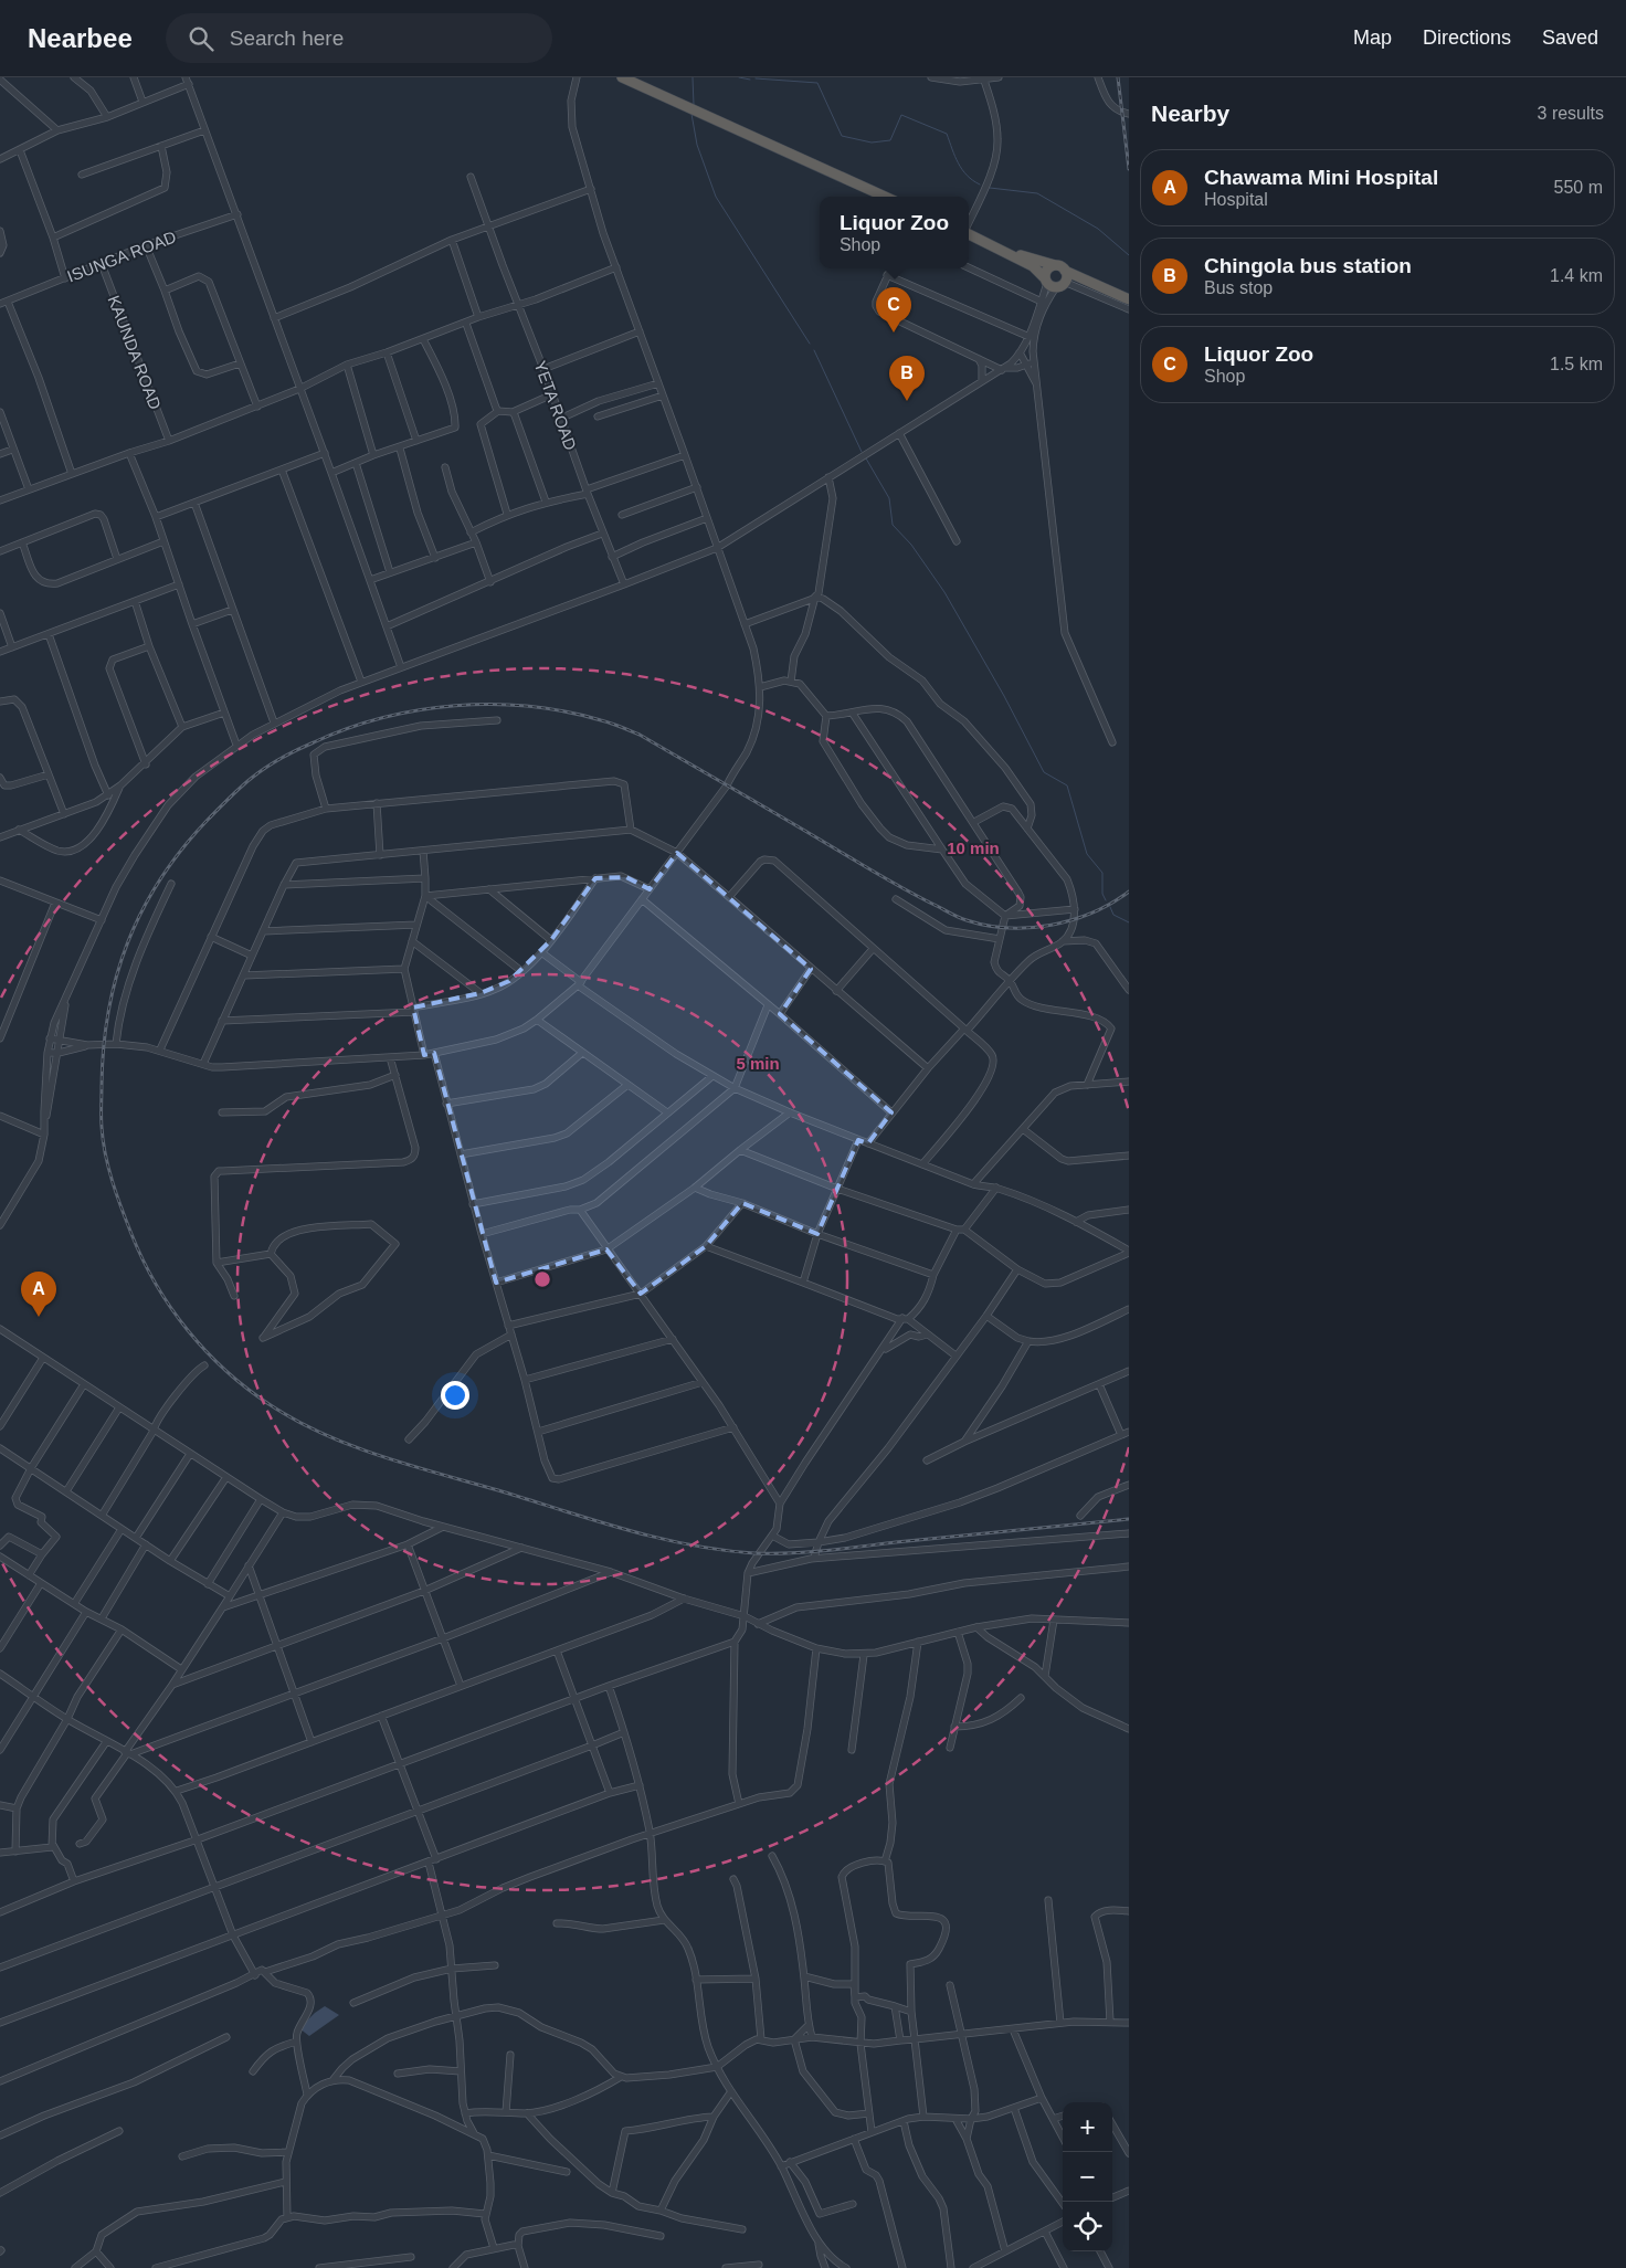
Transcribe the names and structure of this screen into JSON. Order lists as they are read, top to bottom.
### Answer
{
  "streets": {
    "street": ["ISUNGA ROAD", "KAUNDA ROAD", "YETA ROAD"]
  },
  "crossings": [
    ["ISUNGA ROAD", "KAUNDA ROAD"]
  ],
  "page": {
    "header": "Nearbee",
    "search": "Search here",
    "nav": ["Map", "Directions", "Saved"],
    "heading": ["Nearby", "3 results"],
    "list": [
      {
        "mark": "A",
        "name": "Chawama Mini Hospital",
        "note": "Hospital",
        "value": "550 m"
      },
      {
        "mark": "B",
        "name": "Chingola bus station",
        "note": "Bus stop",
        "value": "1.4 km"
      },
      {
        "mark": "C",
        "name": "Liquor Zoo",
        "note": "Shop",
        "value": "1.5 km"
      }
    ],
    "popup": ["Liquor Zoo", "Shop"],
    "pins": ["C", "B", "A"],
    "map_buttons": ["+", "−"]
  },
  "rings": ["10 min", "5 min"]
}
